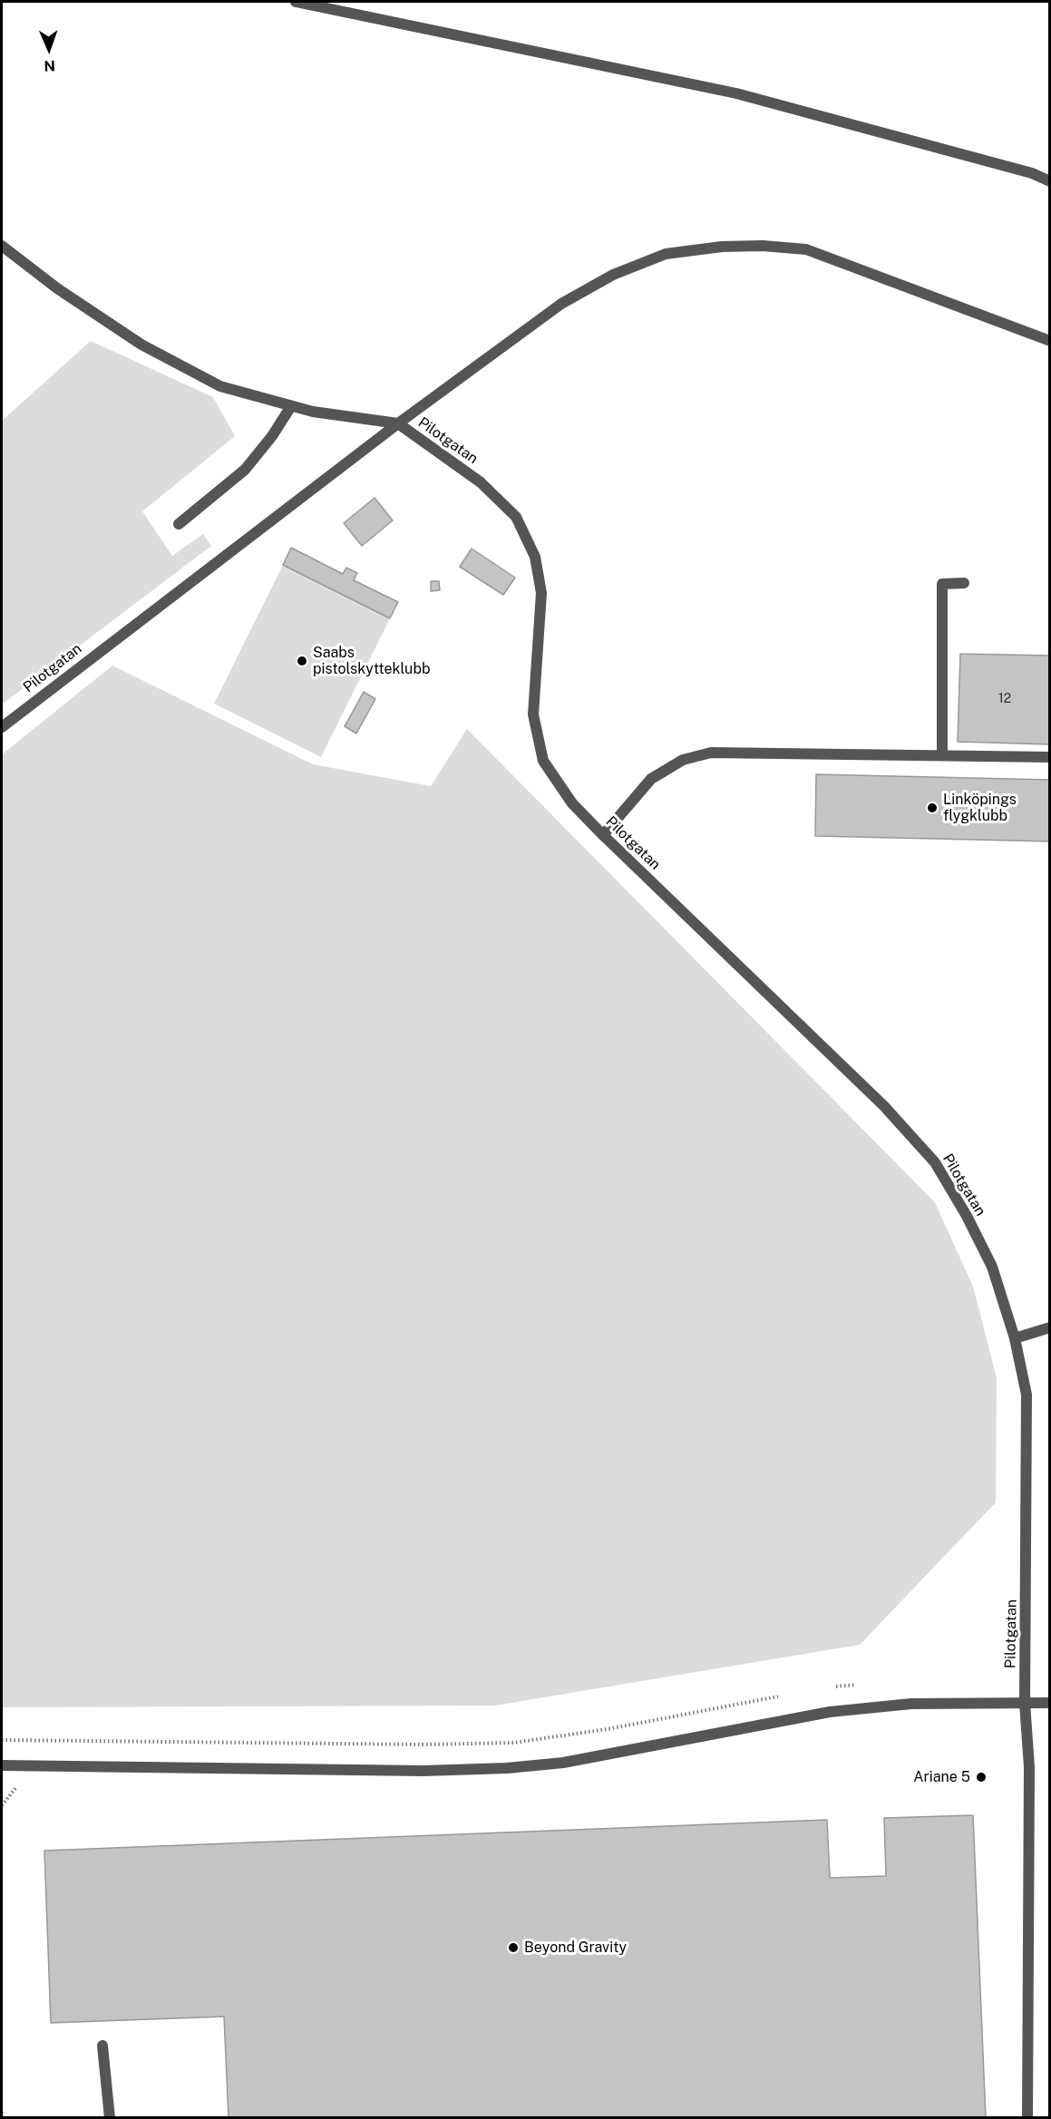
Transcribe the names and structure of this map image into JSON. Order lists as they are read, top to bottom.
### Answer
{
  "streets": {
    "street": ["Pilotgatan"]
  },
  "places": [
    "Saabs pistolskytteklubb",
    "Linköpings flygklubb",
    "Ariane 5",
    "Beyond Gravity"
  ],
  "house_numbers": ["12"],
  "north": "bottom"
}
